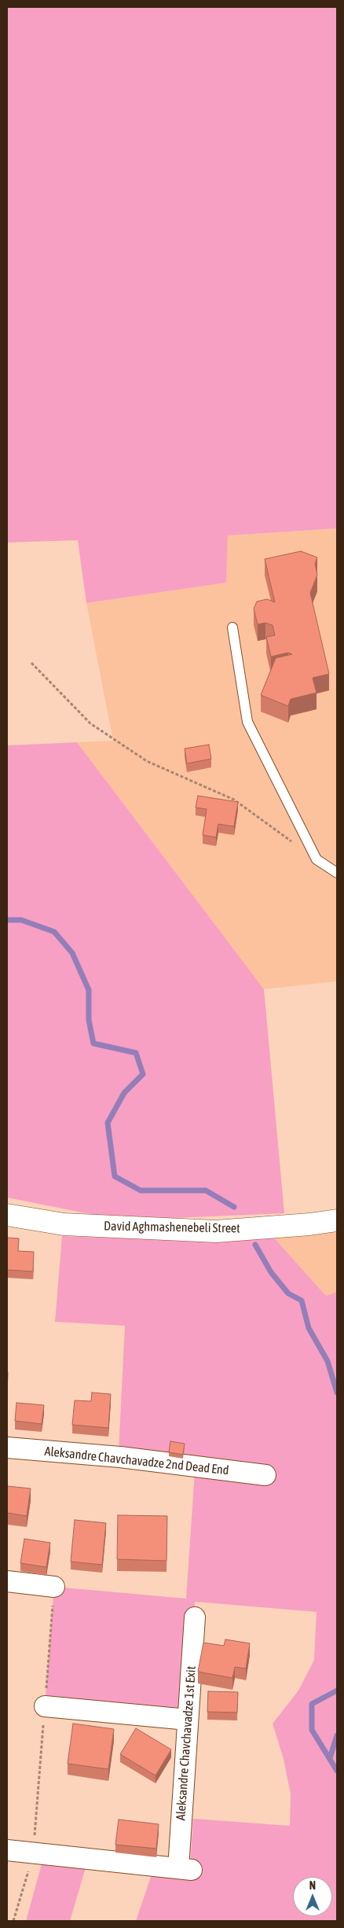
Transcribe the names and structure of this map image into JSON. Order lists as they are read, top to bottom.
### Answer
{
  "streets": {
    "street": ["David Aghmashenebeli Street", "Aleksandre Chavchavadze 2nd Dead End", "Aleksandre Chavchavadze 1st Exit"]
  },
  "north": "top"
}
